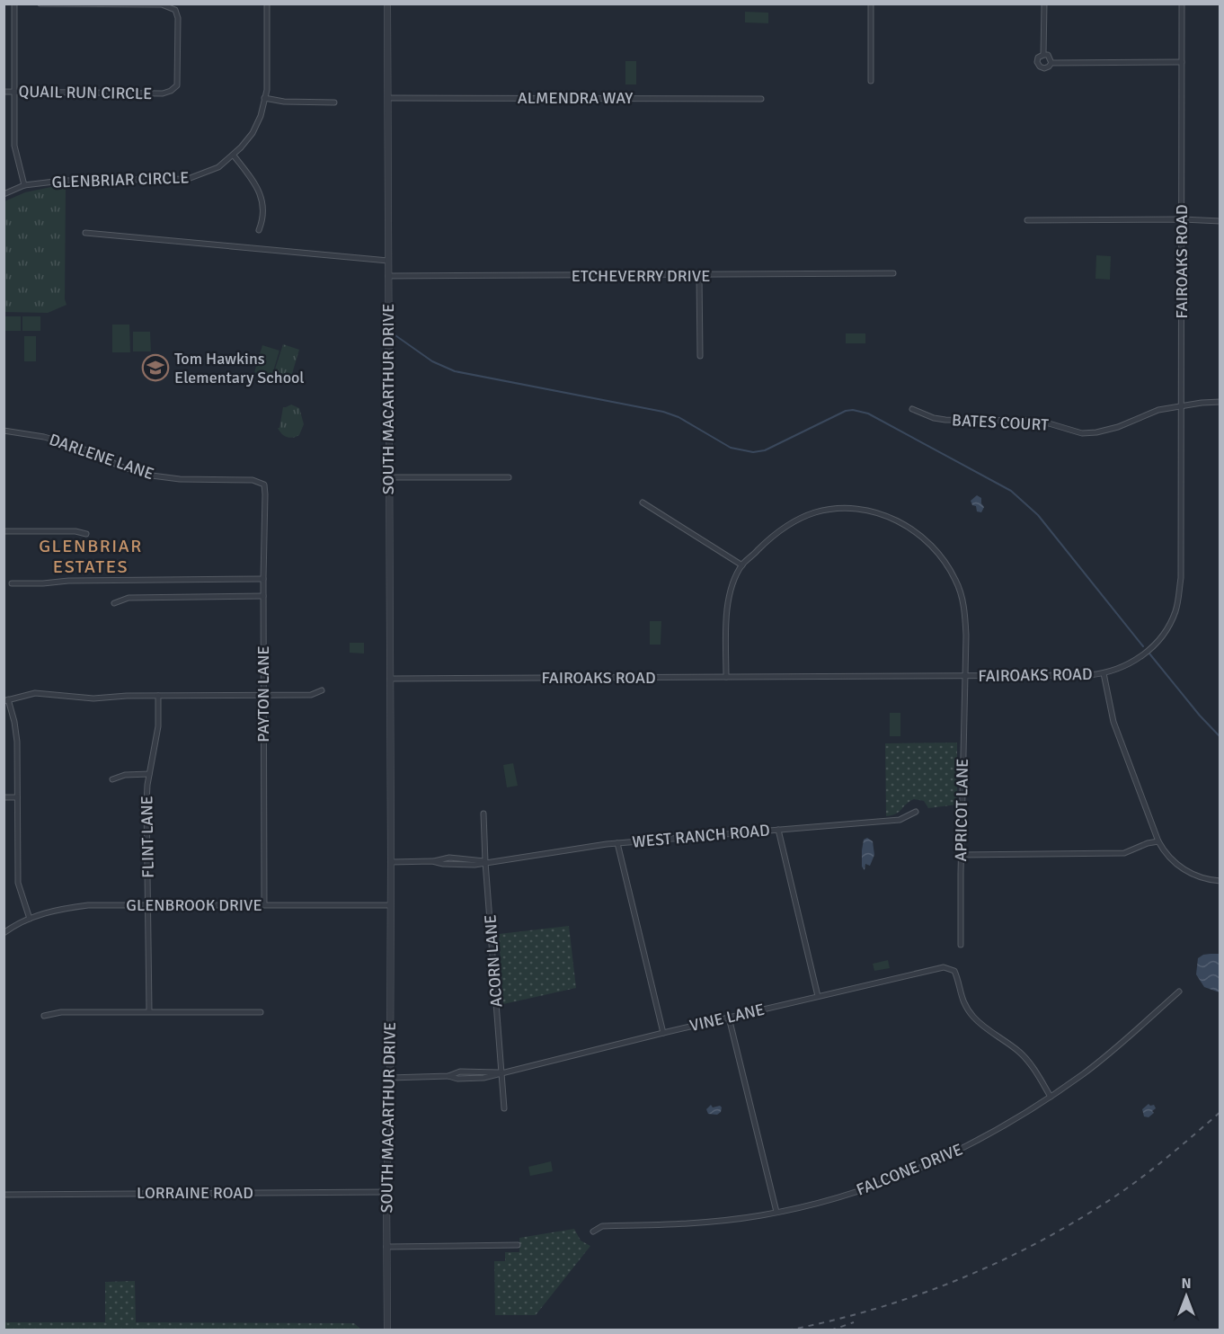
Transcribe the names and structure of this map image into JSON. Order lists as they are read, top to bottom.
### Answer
{
  "streets": {
    "street": [
      "QUAIL RUN CIRCLE",
      "ALMENDRA WAY",
      "GLENBRIAR CIRCLE",
      "FAIROAKS ROAD",
      "ETCHEVERRY DRIVE",
      "SOUTH MACARTHUR DRIVE",
      "BATES COURT",
      "DARLENE LANE",
      "PAYTON LANE",
      "APRICOT LANE",
      "WEST RANCH ROAD",
      "FLINT LANE",
      "GLENBROOK DRIVE",
      "ACORN LANE",
      "VINE LANE",
      "FALCONE DRIVE",
      "LORRAINE ROAD"
    ]
  },
  "crossings": [
    ["ALMENDRA WAY", "SOUTH MACARTHUR DRIVE"],
    ["FAIROAKS ROAD", "SOUTH MACARTHUR DRIVE"],
    ["FAIROAKS ROAD", "BATES COURT"],
    ["FAIROAKS ROAD", "APRICOT LANE"],
    ["ETCHEVERRY DRIVE", "SOUTH MACARTHUR DRIVE"],
    ["SOUTH MACARTHUR DRIVE", "WEST RANCH ROAD"],
    ["SOUTH MACARTHUR DRIVE", "GLENBROOK DRIVE"],
    ["SOUTH MACARTHUR DRIVE", "VINE LANE"],
    ["SOUTH MACARTHUR DRIVE", "LORRAINE ROAD"],
    ["DARLENE LANE", "PAYTON LANE"],
    ["PAYTON LANE", "GLENBROOK DRIVE"],
    ["WEST RANCH ROAD", "ACORN LANE"],
    ["FLINT LANE", "GLENBROOK DRIVE"],
    ["ACORN LANE", "VINE LANE"],
    ["VINE LANE", "FALCONE DRIVE"]
  ],
  "districts": ["GLENBRIAR ESTATES"],
  "places": {
    "school or university": ["Tom Hawkins Elementary School"]
  },
  "north": "top"
}
